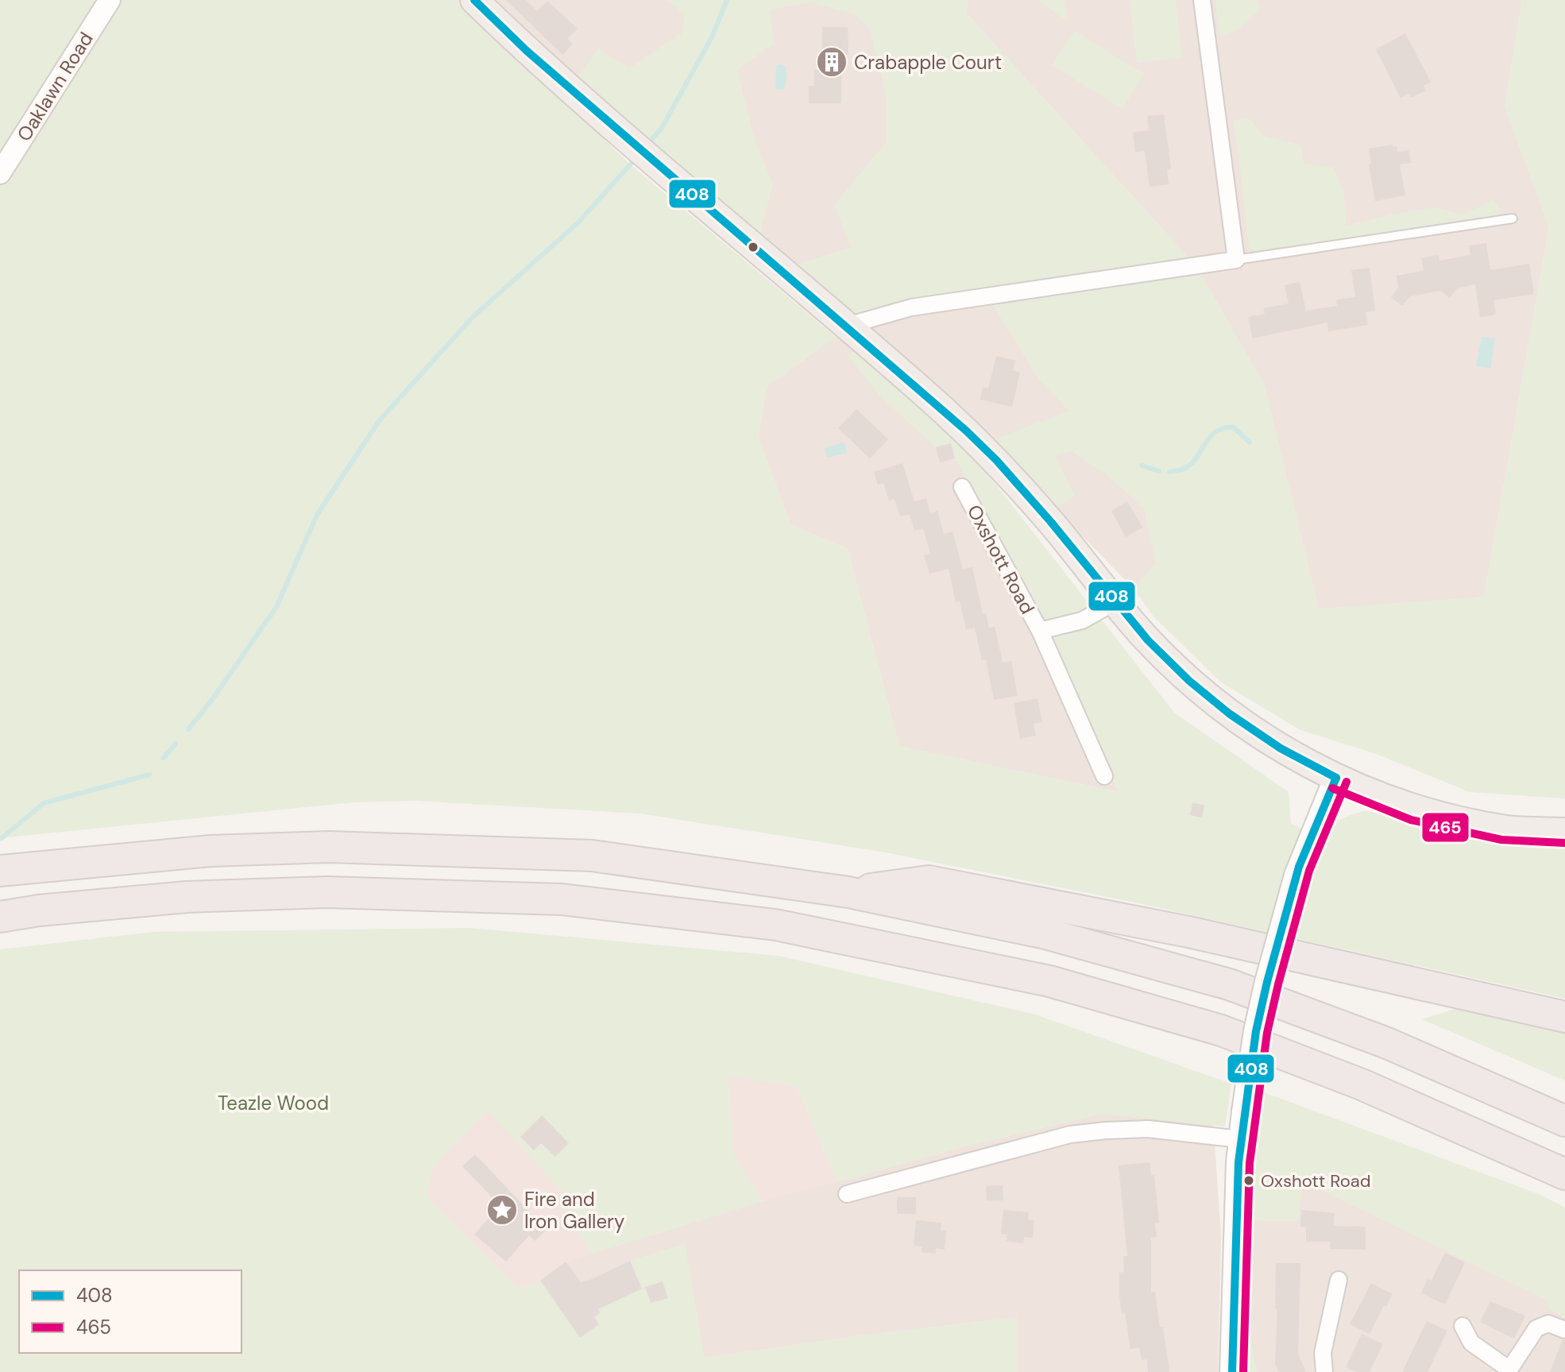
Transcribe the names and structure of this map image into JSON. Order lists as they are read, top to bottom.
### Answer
{
  "streets": {
    "street": ["Oaklawn Road", "Oxshott Road"]
  },
  "parks": ["Teazle Wood"],
  "places": {
    "building": ["Crabapple Court"],
    "other": ["Oxshott Road"],
    "place": ["Fire and Iron Gallery"]
  },
  "lines": ["transit line 408", "transit line 465"],
  "legend": ["408", "465"]
}
